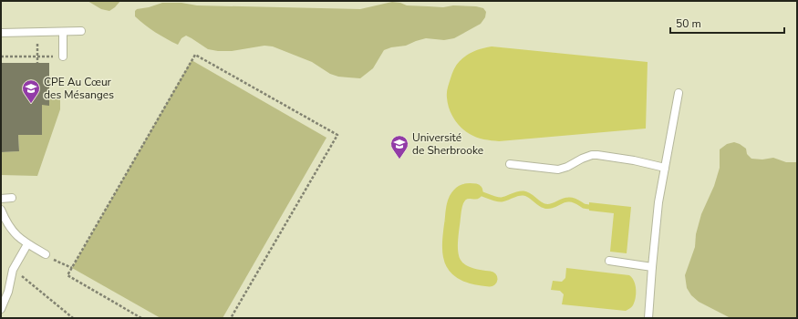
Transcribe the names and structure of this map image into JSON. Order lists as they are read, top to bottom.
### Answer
{
  "places": {
    "school or university": ["CPE Au Cœur des Mésanges", "Université de Sherbrooke"]
  },
  "scale_bar": "50 m"
}
